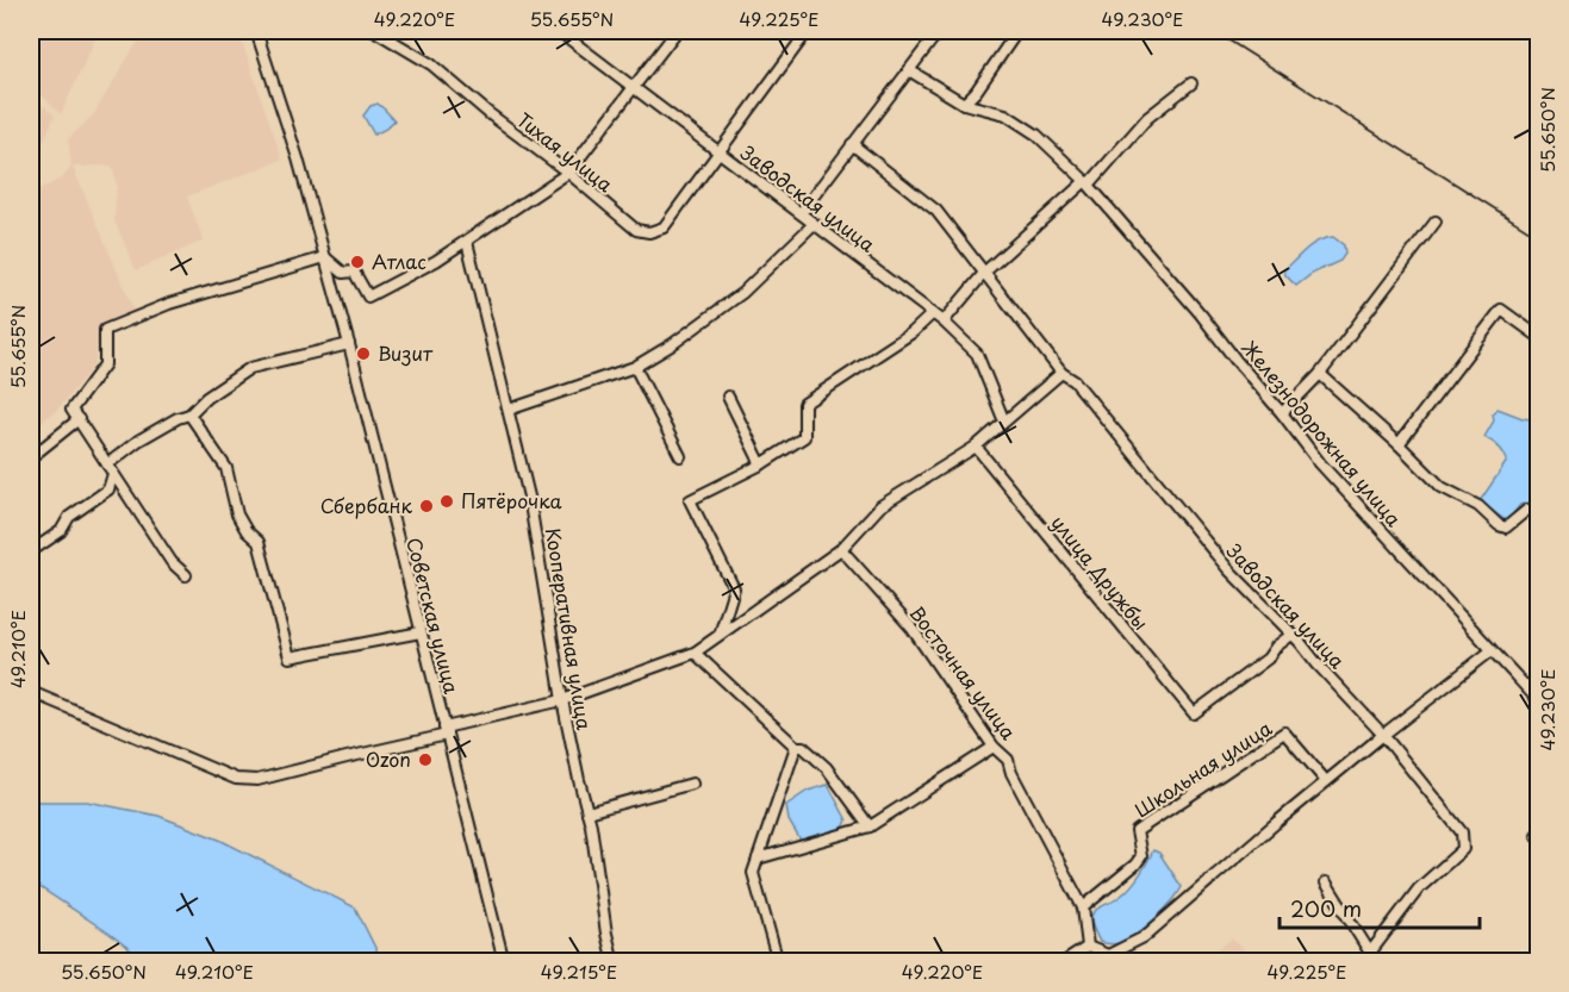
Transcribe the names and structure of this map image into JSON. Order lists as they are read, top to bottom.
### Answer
{
  "streets": {
    "street": [
      "Тихая улица",
      "Заводская улица",
      "Железнодорожная улица",
      "улица Дружбы",
      "Советская улица",
      "Кооперативная улица",
      "Восточная улица",
      "Школьная улица"
    ]
  },
  "crossings": [
    ["Тихая улица", "Заводская улица"],
    ["Заводская улица", "улица Дружбы"],
    ["Восточная улица", "Школьная улица"]
  ],
  "places": [
    "Атлас",
    "Визит",
    "Пятёрочка",
    "Сбербанк",
    "Ozon"
  ],
  "scale_bar": "200 m",
  "coordinates": [
    "49.220°E",
    "55.655°N",
    "49.225°E",
    "49.230°E",
    "55.650°N",
    "49.210°E",
    "49.215°E"
  ]
}
